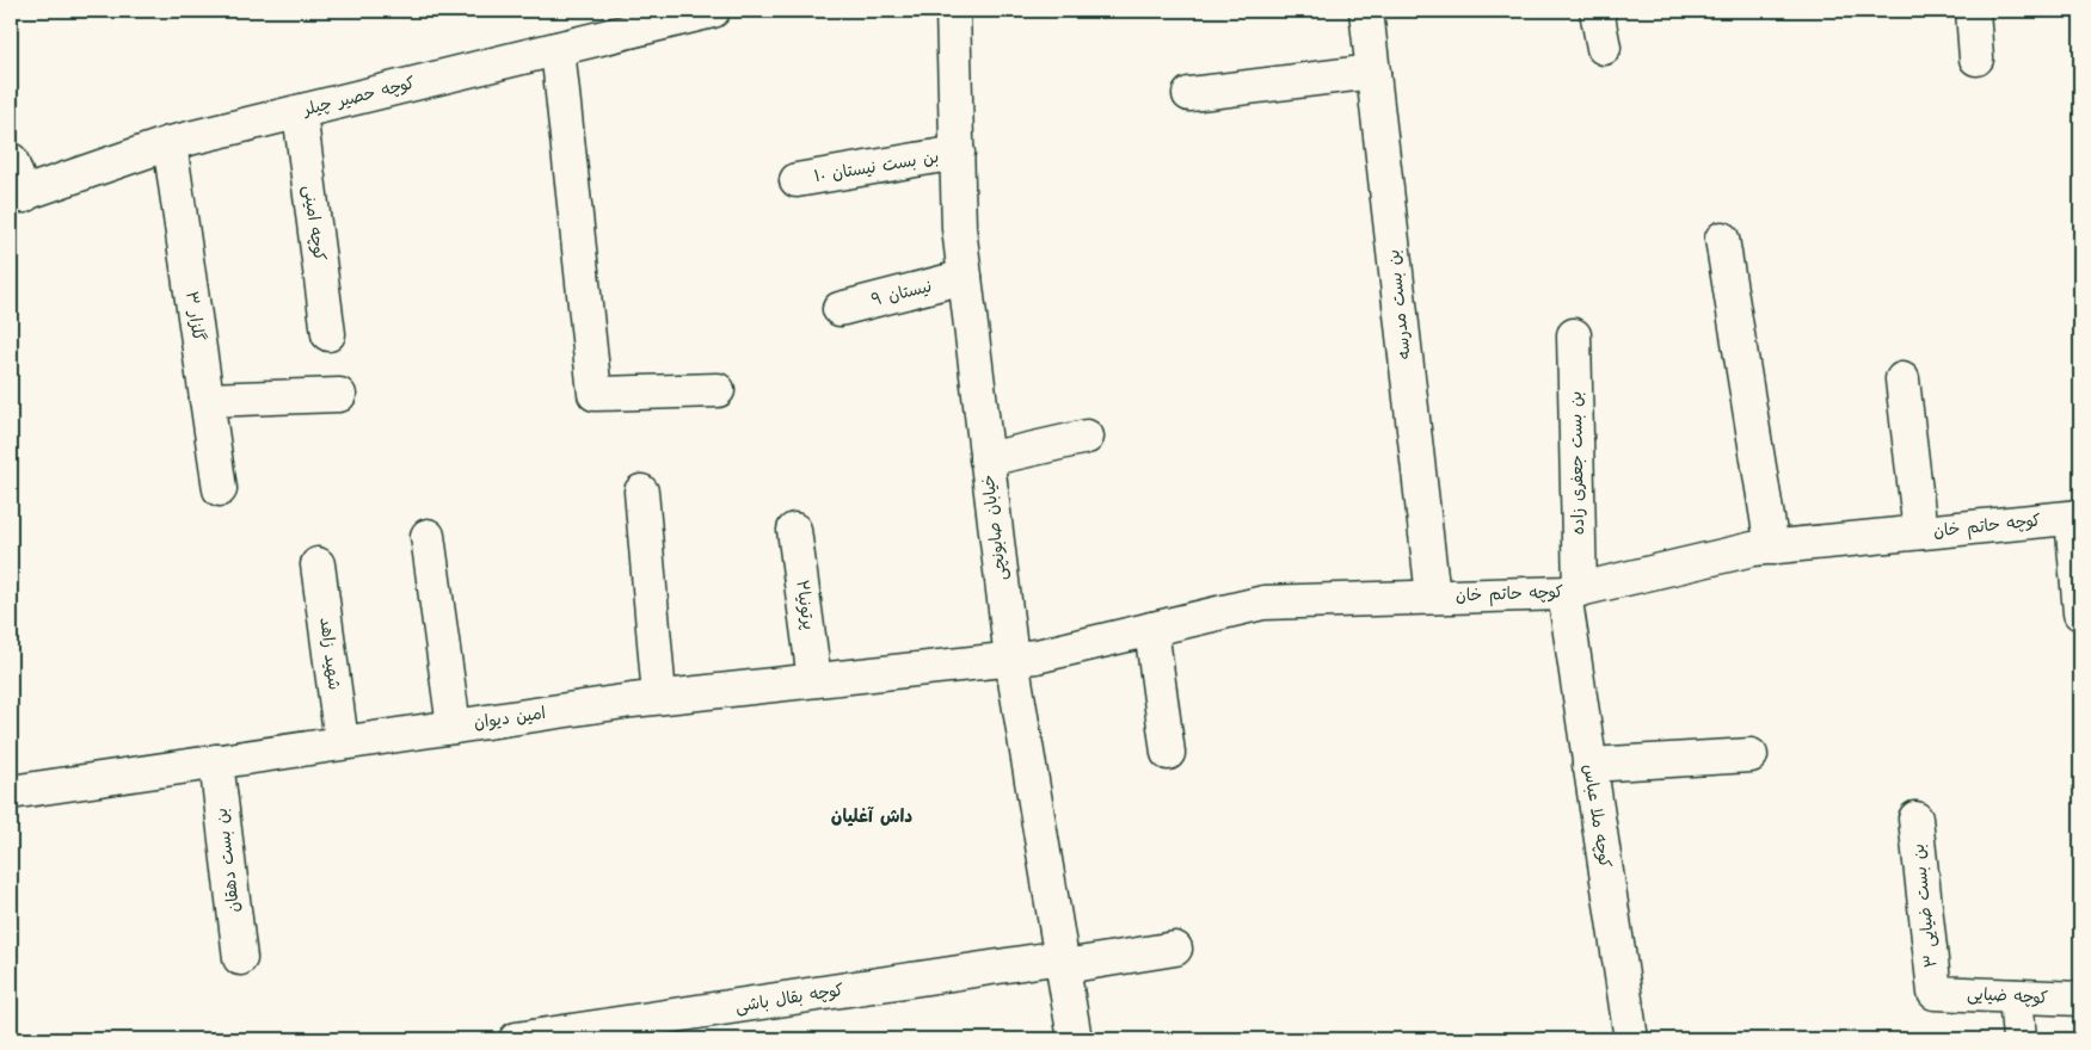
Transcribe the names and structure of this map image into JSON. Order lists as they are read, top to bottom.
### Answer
{
  "streets": {
    "street": [
      "کوچه حصیر چیلر",
      "بن بست نیستان ۱۰",
      "کوچه امینی",
      "نیستان ۹",
      "بن بست مدرسه",
      "گلزار ۳",
      "بن بست جعفری زاده",
      "کوچه حاتم خان",
      "خیابان صابونچی",
      "پرتونیا۲",
      "شهید زاهد",
      "امین دیوان",
      "کوچه ملا عباس",
      "بن بست دهقان",
      "بن بست ضیایی ۳",
      "کوچه ضیایی",
      "کوچه بقال باشی"
    ]
  },
  "crossings": [
    ["کوچه حصیر چیلر", "کوچه امینی"],
    ["کوچه حصیر چیلر", "گلزار ۳"],
    ["بن بست نیستان ۱۰", "خیابان صابونچی"],
    ["نیستان ۹", "خیابان صابونچی"],
    ["بن بست مدرسه", "کوچه حاتم خان"],
    ["بن بست جعفری زاده", "کوچه حاتم خان"],
    ["بن بست جعفری زاده", "کوچه ملا عباس"],
    ["کوچه حاتم خان", "خیابان صابونچی"],
    ["کوچه حاتم خان", "امین دیوان"],
    ["کوچه حاتم خان", "کوچه ملا عباس"],
    ["خیابان صابونچی", "امین دیوان"],
    ["خیابان صابونچی", "کوچه بقال باشی"],
    ["پرتونیا۲", "امین دیوان"],
    ["شهید زاهد", "امین دیوان"],
    ["امین دیوان", "بن بست دهقان"],
    ["بن بست ضیایی ۳", "کوچه ضیایی"]
  ],
  "districts": ["داش آغلیان"]
}
